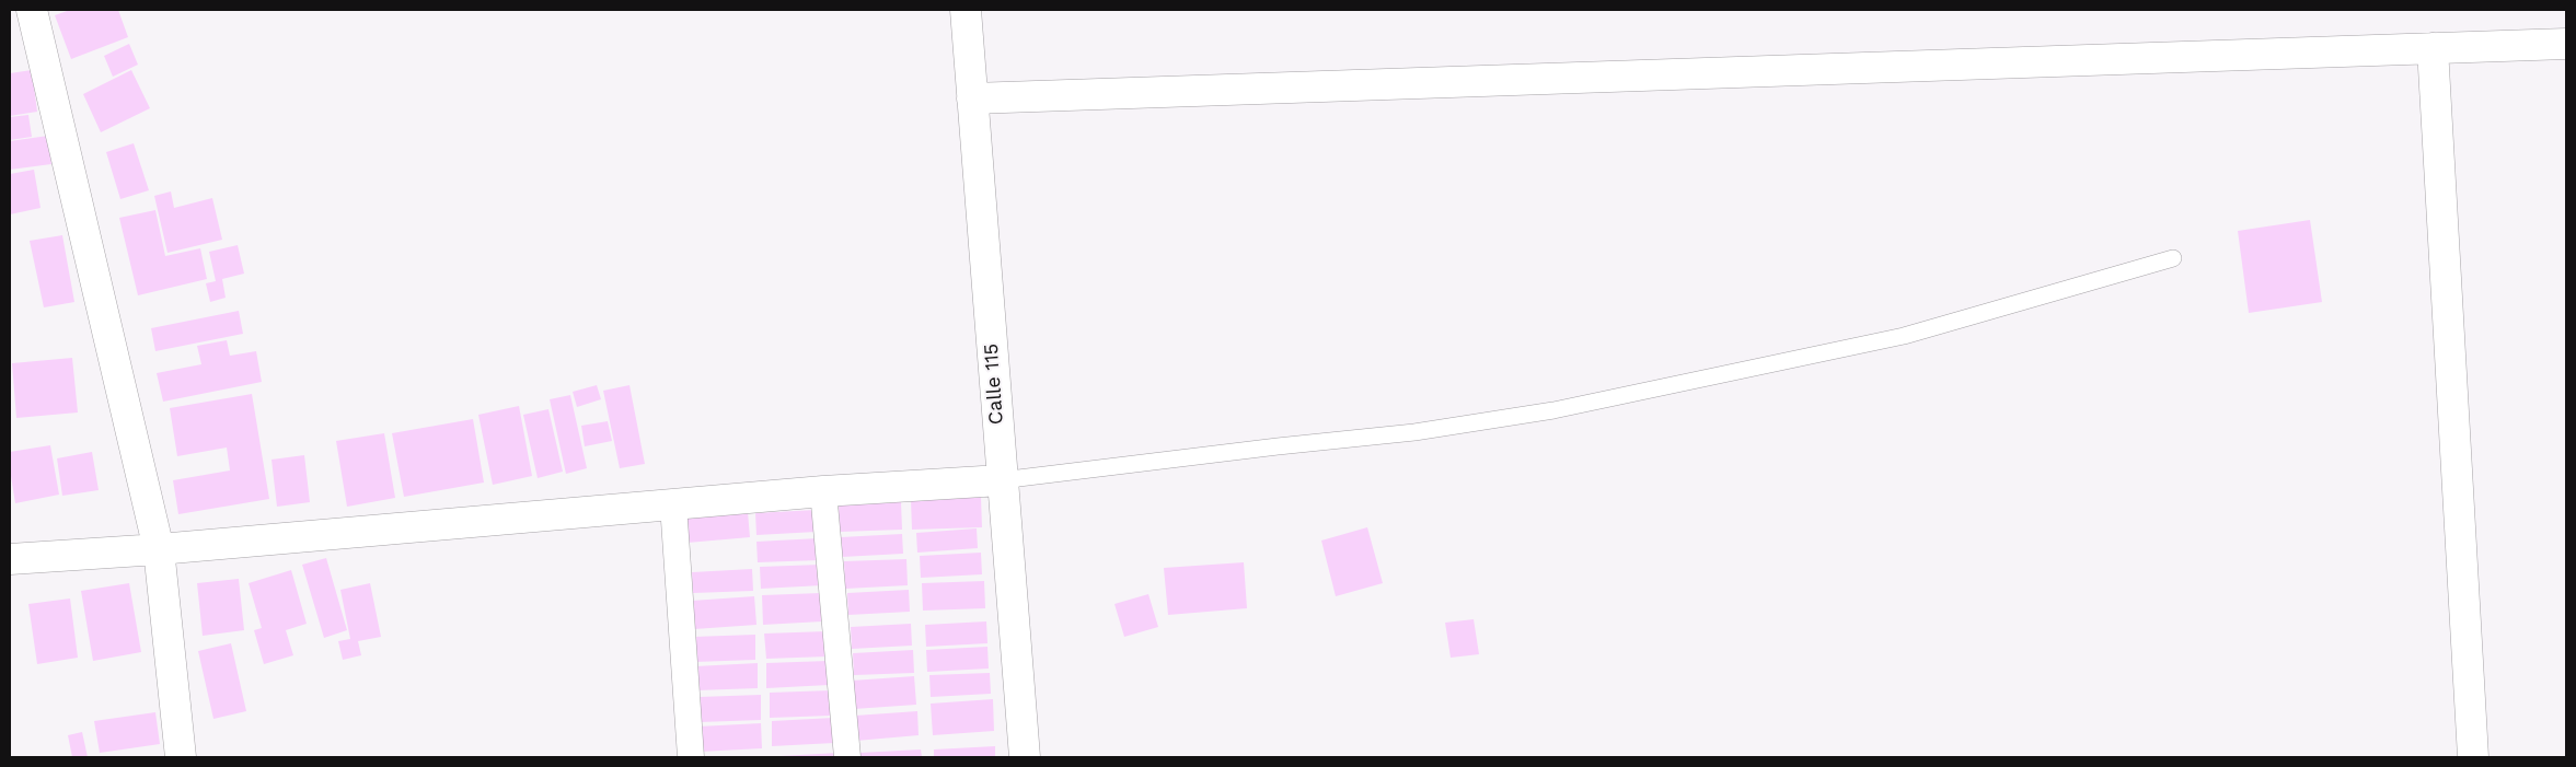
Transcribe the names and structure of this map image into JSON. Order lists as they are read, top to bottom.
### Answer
{
  "streets": {
    "street": ["Calle 115"]
  }
}
